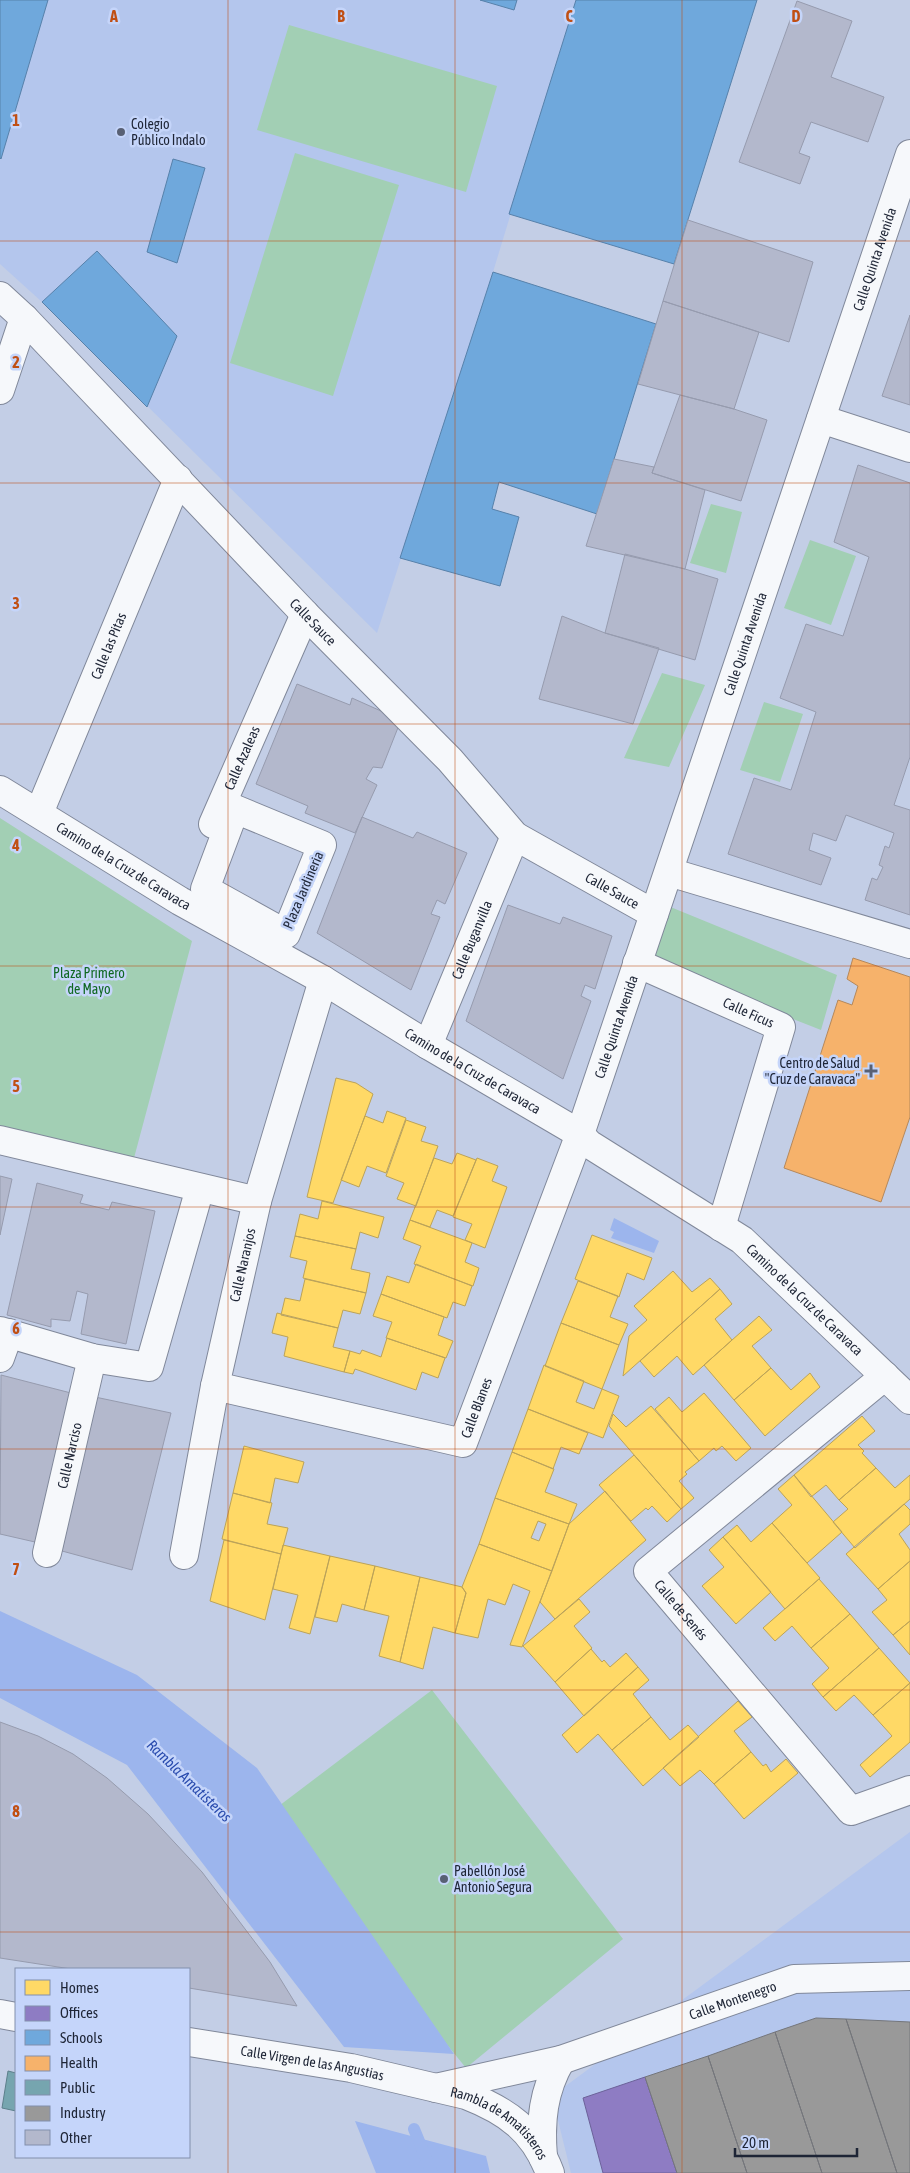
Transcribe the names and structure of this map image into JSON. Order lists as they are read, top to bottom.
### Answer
{
  "streets": {
    "street": [
      "Calle Quinta Avenida",
      "Calle Sauce",
      "Calle las Pitas",
      "Calle Azaleas",
      "Camino de la Cruz de Caravaca",
      "Plaza Jardineria",
      "Calle Buganvilla",
      "Calle Ficus",
      "Calle Naranjos",
      "Calle Blanes",
      "Calle Narciso",
      "Calle de Senés",
      "Calle Montenegro",
      "Calle Virgen de las Angustias",
      "Rambla de Amatisteros"
    ]
  },
  "crossings": [
    ["Calle Quinta Avenida", "Calle Sauce"],
    ["Calle Quinta Avenida", "Camino de la Cruz de Caravaca"],
    ["Calle Quinta Avenida", "Calle Ficus"],
    ["Calle Quinta Avenida", "Calle Blanes"],
    ["Calle Sauce", "Calle las Pitas"],
    ["Calle Sauce", "Calle Azaleas"],
    ["Calle Sauce", "Calle Buganvilla"],
    ["Calle las Pitas", "Camino de la Cruz de Caravaca"],
    ["Calle Azaleas", "Camino de la Cruz de Caravaca"],
    ["Camino de la Cruz de Caravaca", "Calle Buganvilla"],
    ["Camino de la Cruz de Caravaca", "Calle Ficus"],
    ["Camino de la Cruz de Caravaca", "Calle Naranjos"],
    ["Camino de la Cruz de Caravaca", "Calle Blanes"],
    ["Camino de la Cruz de Caravaca", "Calle de Senés"],
    ["Calle Naranjos", "Calle Blanes"],
    ["Calle Montenegro", "Calle Virgen de las Angustias"],
    ["Calle Montenegro", "Rambla de Amatisteros"],
    ["Calle Virgen de las Angustias", "Rambla de Amatisteros"]
  ],
  "water": ["Rambla Amatisteros"],
  "parks": ["Plaza Primero de Mayo"],
  "places": {
    "other": ["Colegio Público Indalo", "Pabellón José Antonio Segura"],
    "health": ["Centro de Salud \"Cruz de Caravaca\""]
  },
  "legend": [
    "Homes",
    "Offices",
    "Schools",
    "Health",
    "Public",
    "Industry",
    "Other"
  ],
  "scale_bar": "20 m",
  "grid": {
    "columns": [
      "A",
      "B",
      "C",
      "D"
    ],
    "rows": [
      "1",
      "2",
      "3",
      "4",
      "5",
      "6",
      "7",
      "8"
    ]
  }
}
